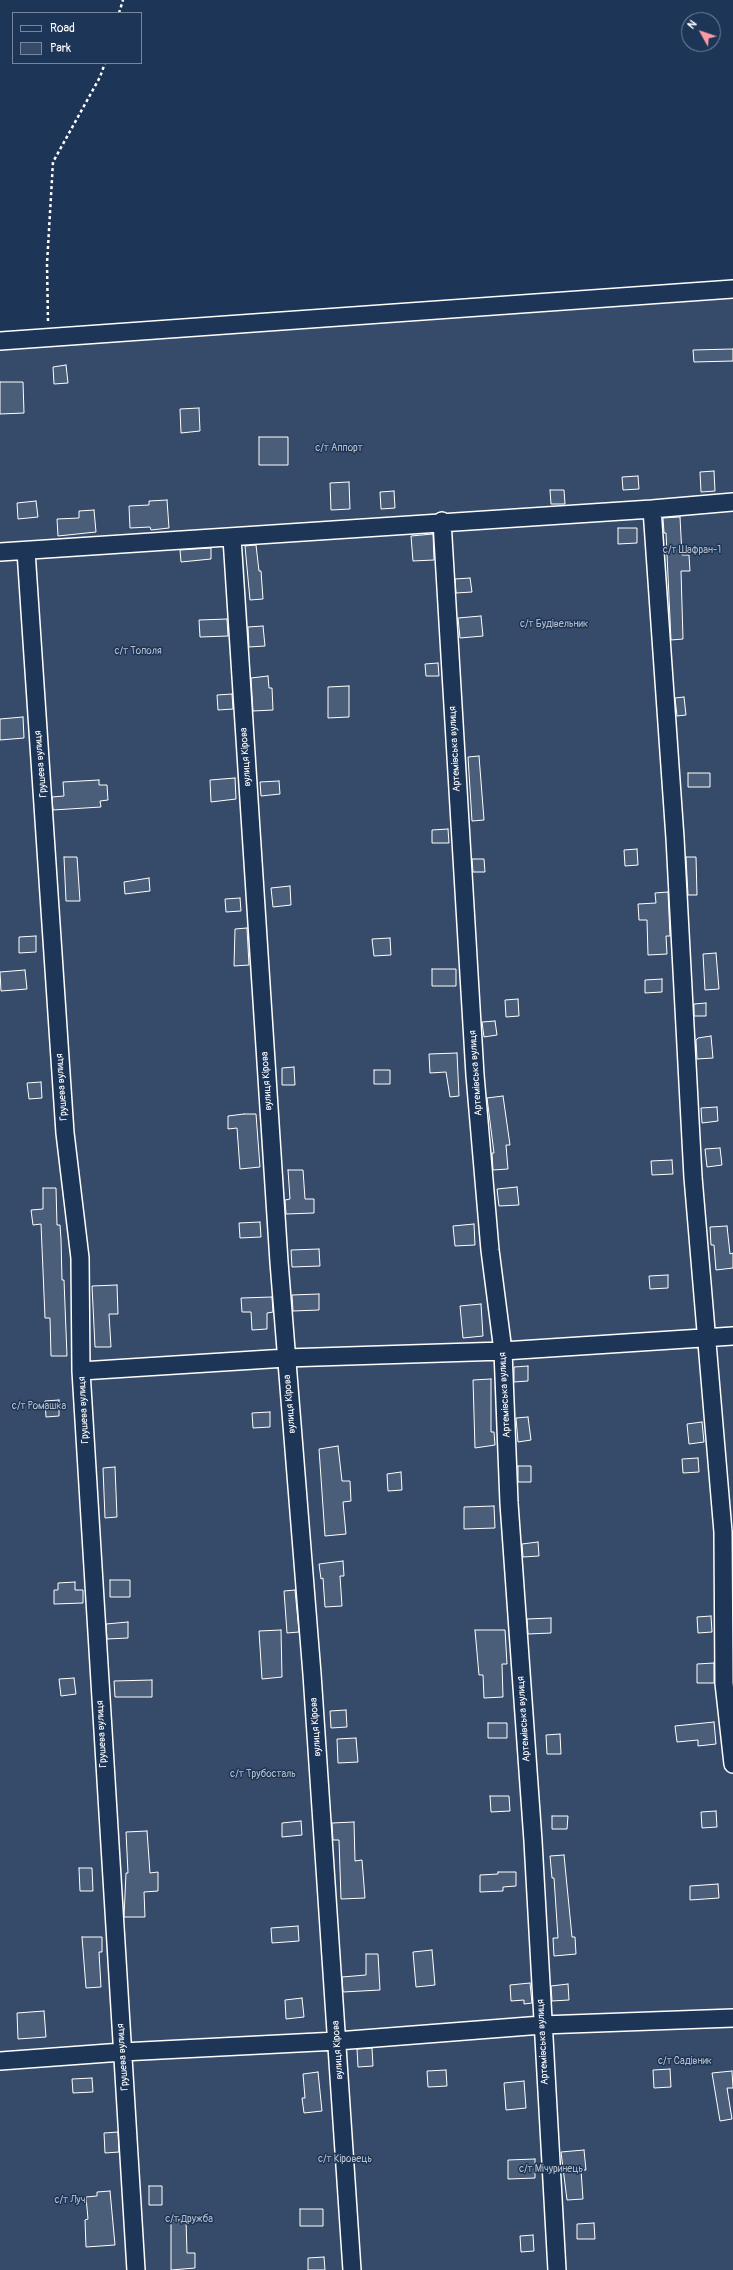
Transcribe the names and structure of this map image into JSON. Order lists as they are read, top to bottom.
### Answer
{
  "streets": {
    "street": ["Артемівська вулиця", "вулиця Кірова", "Грушева вулиця"]
  },
  "parks": [
    "с/т Аппорт",
    "с/т Шафран-1",
    "с/т Будівельник",
    "с/т Тополя",
    "с/т Ромашка",
    "с/т Трубосталь",
    "с/т Садівник",
    "с/т Кіровець",
    "с/т Мічуринець",
    "с/т Луч",
    "с/т Дружба"
  ],
  "legend": ["Road", "Park"],
  "north": "top left"
}
